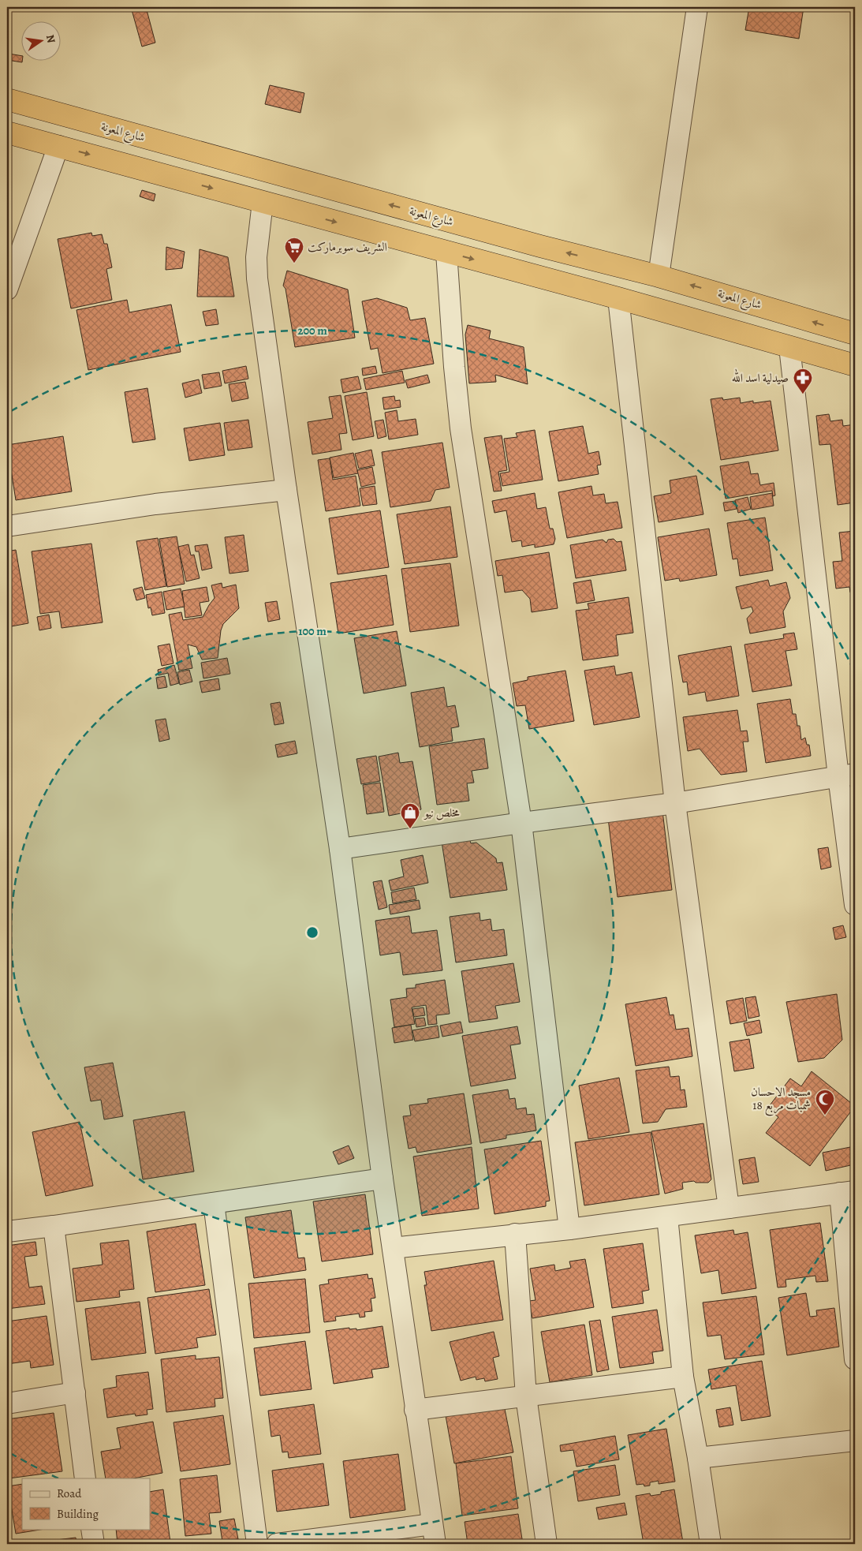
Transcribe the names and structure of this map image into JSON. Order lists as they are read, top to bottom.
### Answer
{
  "streets": {
    "highway": ["شارع المعونة"]
  },
  "places": {
    "supermarket": ["الشريف سوبرماركت"],
    "pharmacy": ["صيدلية اسد الله"],
    "shop": ["مخلص نيو"],
    "mosque": ["مسجد الاحسان شمبات مربع 18"]
  },
  "legend": ["Road", "Building"],
  "north": "right",
  "rings": ["200 m", "100 m"]
}
